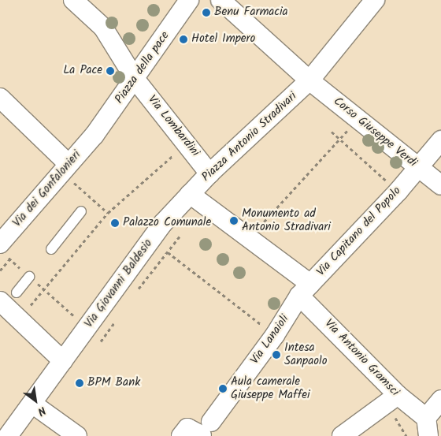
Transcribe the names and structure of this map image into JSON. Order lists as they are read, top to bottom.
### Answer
{
  "streets": {
    "street": [
      "Piazza della pace",
      "Via Lombardini",
      "Corso Giuseppe Verdi",
      "Piazza Antonio Stradivari",
      "Via dei Gonfalonieri",
      "Via Capitano del Popolo",
      "Via Giovanni Baldesio",
      "Via Lanaioli",
      "Via Antonio Gramsci"
    ]
  },
  "crossings": [
    ["Piazza della pace", "Via Lombardini"],
    ["Piazza della pace", "Via dei Gonfalonieri"],
    ["Via Lombardini", "Piazza Antonio Stradivari"],
    ["Corso Giuseppe Verdi", "Piazza Antonio Stradivari"],
    ["Corso Giuseppe Verdi", "Via Capitano del Popolo"],
    ["Piazza Antonio Stradivari", "Via Giovanni Baldesio"],
    ["Via Capitano del Popolo", "Via Lanaioli"],
    ["Via Capitano del Popolo", "Via Antonio Gramsci"],
    ["Via Lanaioli", "Via Antonio Gramsci"]
  ],
  "places": [
    "Benu Farmacia",
    "Hotel Impero",
    "La Pace",
    "Monumento ad Antonio Stradivari",
    "Palazzo Comunale",
    "Intesa Sanpaolo",
    "BPM Bank",
    "Aula camerale Giuseppe Maffei"
  ],
  "north": "bottom right"
}
